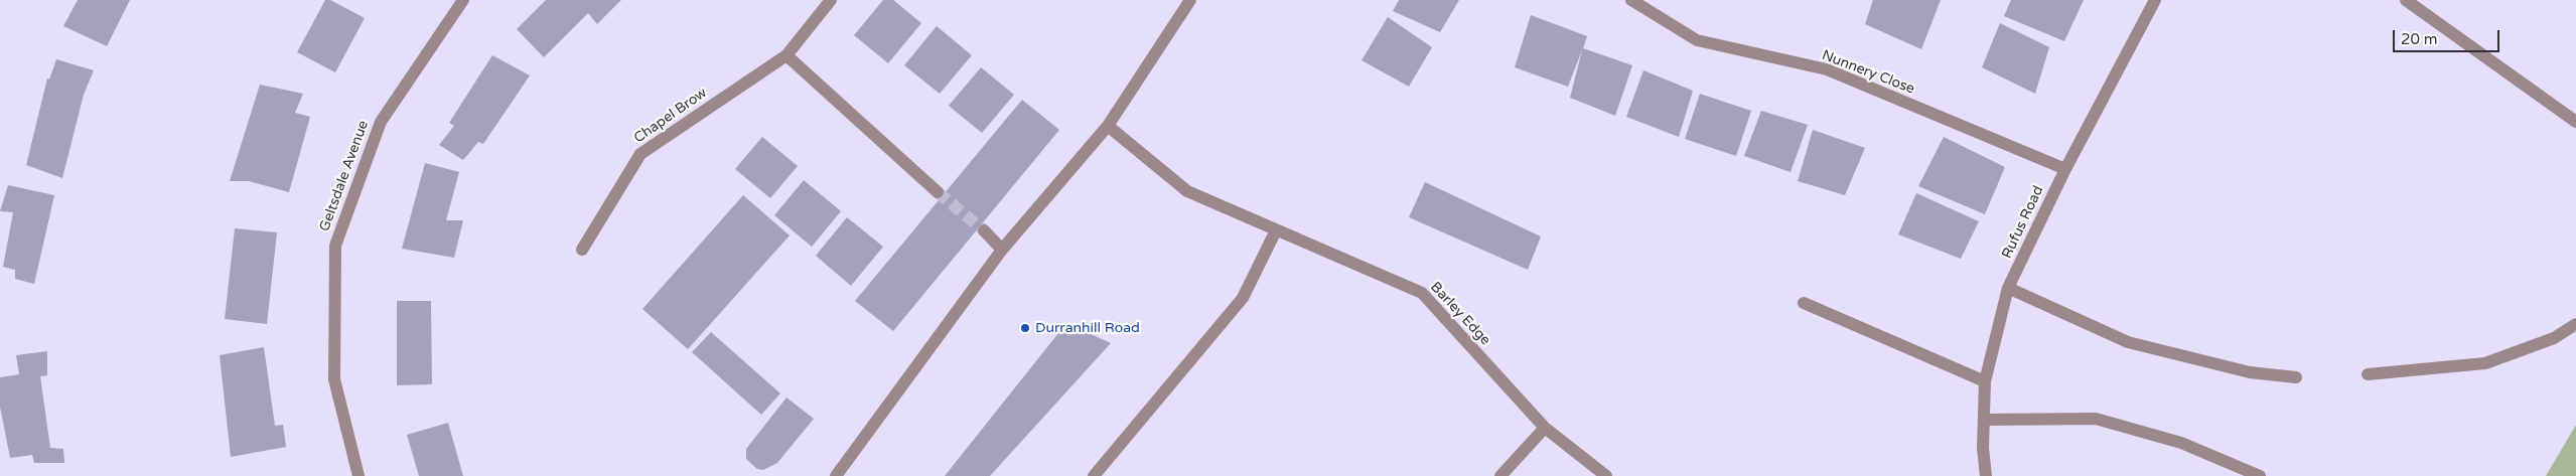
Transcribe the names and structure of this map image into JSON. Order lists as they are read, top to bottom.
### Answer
{
  "streets": {
    "street": [
      "Nunnery Close",
      "Chapel Brow",
      "Geltsdale Avenue",
      "Rufus Road",
      "Barley Edge"
    ]
  },
  "crossings": [
    ["Nunnery Close", "Rufus Road"]
  ],
  "places": ["Durranhill Road"],
  "scale_bar": "20 m"
}
